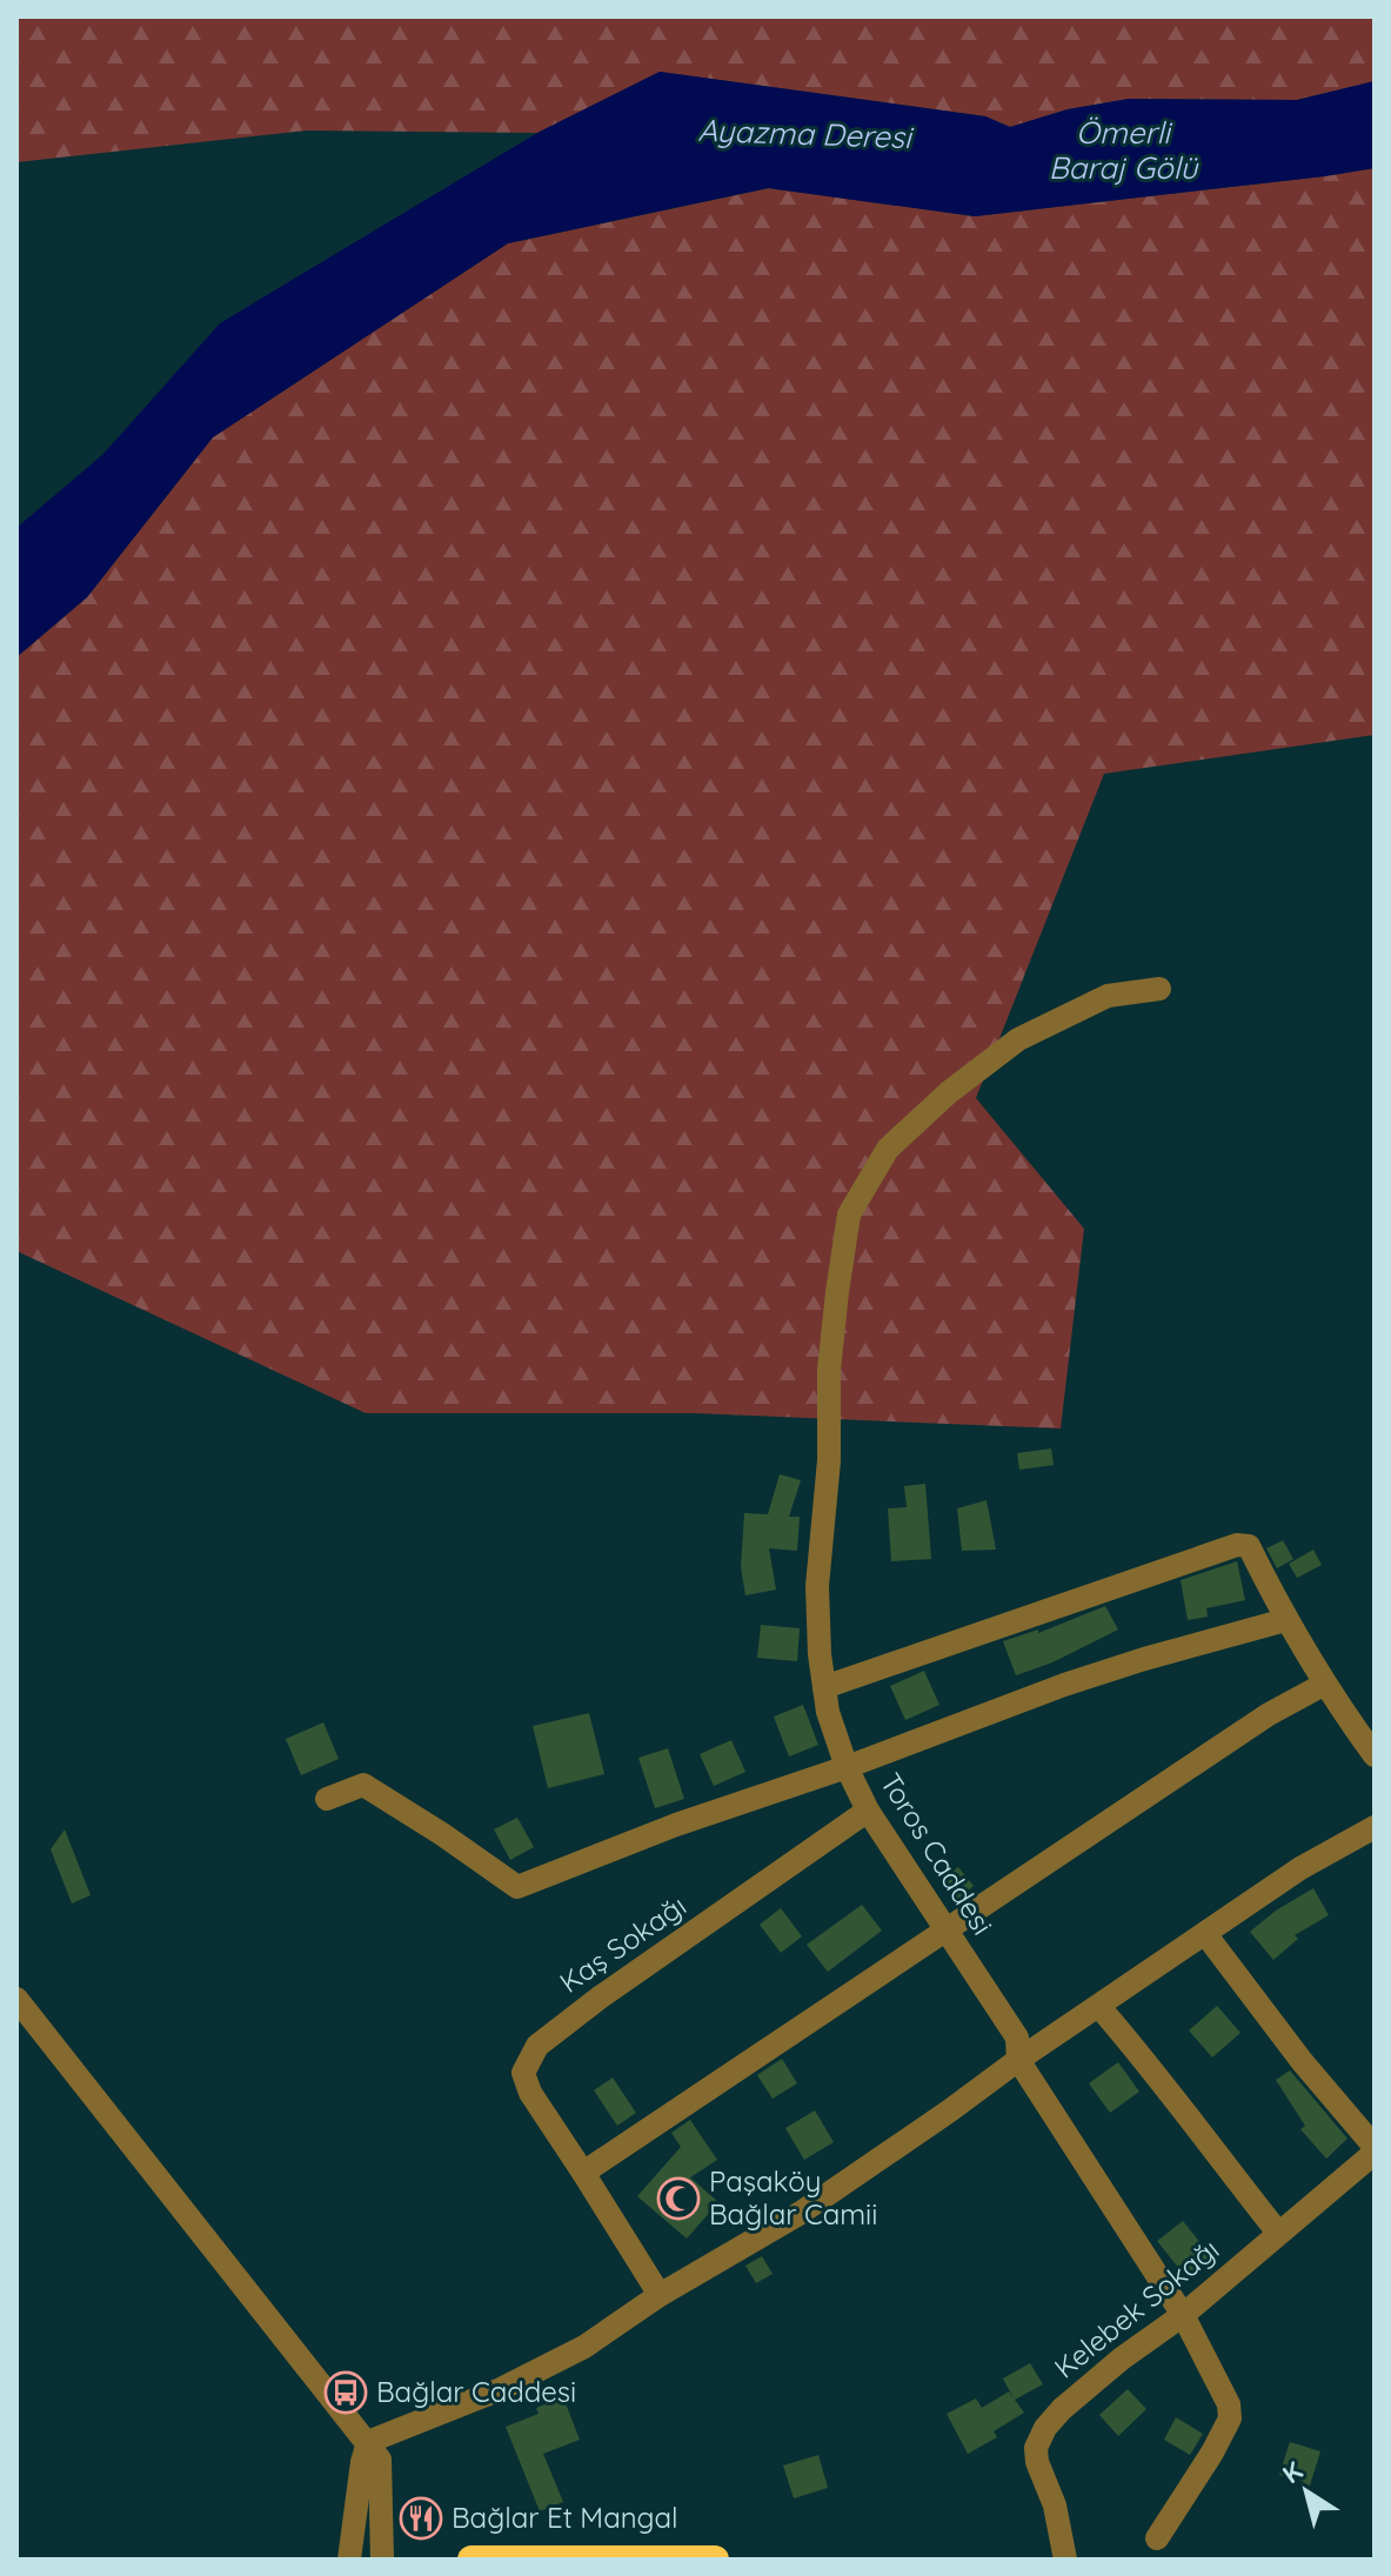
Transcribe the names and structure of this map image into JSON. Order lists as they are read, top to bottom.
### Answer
{
  "streets": {
    "street": ["Toros Caddesi", "Kaş Sokağı", "Kelebek Sokağı"]
  },
  "crossings": [
    ["Toros Caddesi", "Kaş Sokağı"],
    ["Toros Caddesi", "Kelebek Sokağı"]
  ],
  "water": ["Ömerli Baraj Gölü", "Ayazma Deresi"],
  "places": {
    "mosque": ["Paşaköy Bağlar Camii"],
    "bus stop": ["Bağlar Caddesi"],
    "restaurant": ["Bağlar Et Mangal"]
  },
  "north": "top left"
}
